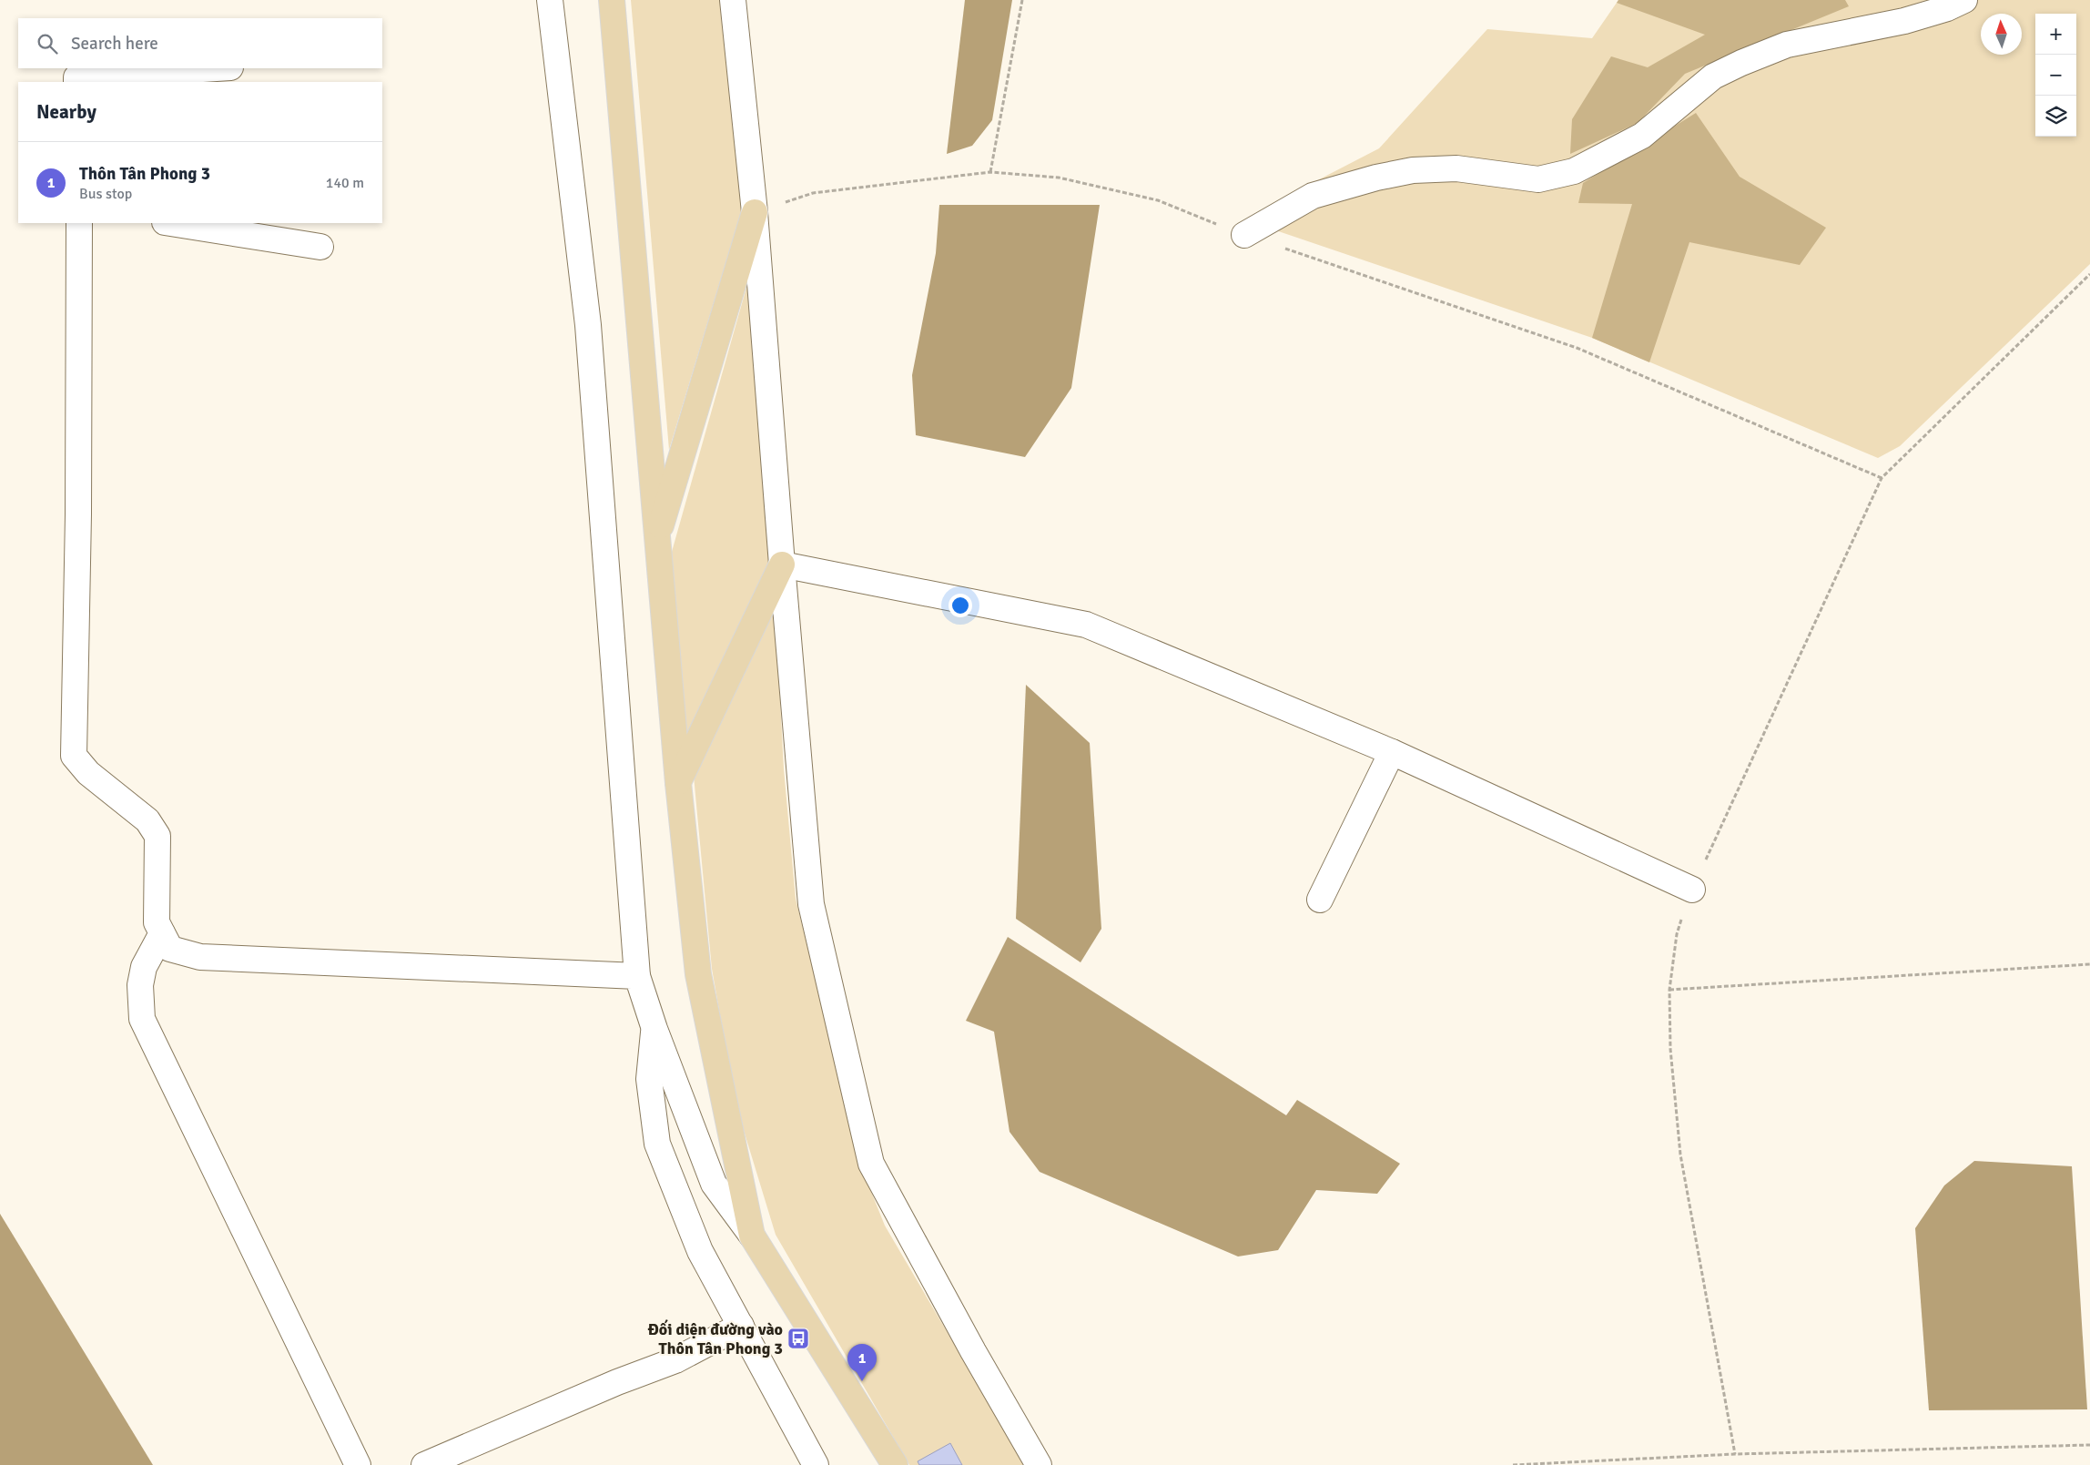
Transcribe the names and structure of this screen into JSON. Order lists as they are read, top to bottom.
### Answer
{
  "places": {
    "bus stop": ["Đối diện đường vào Thôn Tân Phong 3"]
  },
  "north": "top",
  "page": {
    "map_buttons": ["+", "−"],
    "search": "Search here",
    "heading": "Nearby",
    "list": [
      {
        "mark": "1",
        "name": "Thôn Tân Phong 3",
        "note": "Bus stop",
        "value": "140 m"
      }
    ],
    "pins": "1"
  }
}
